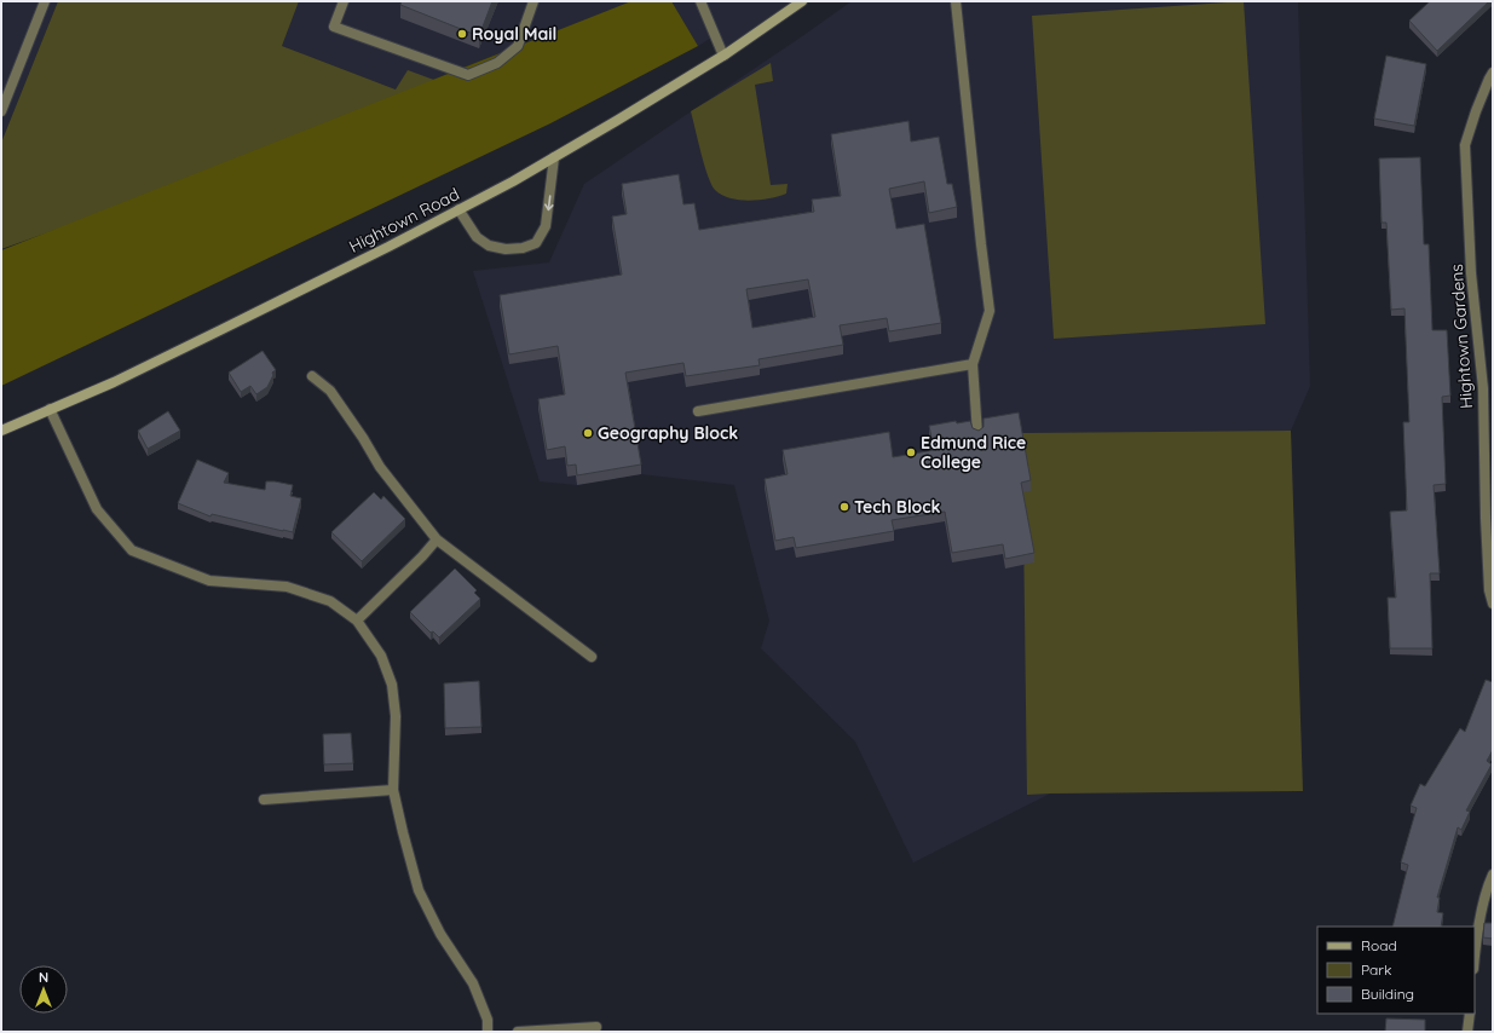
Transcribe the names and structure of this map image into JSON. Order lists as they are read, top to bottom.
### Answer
{
  "streets": {
    "main road": ["Hightown Road"],
    "street": ["Hightown Gardens"]
  },
  "places": [
    "Royal Mail",
    "Geography Block",
    "Edmund Rice College",
    "Tech Block"
  ],
  "legend": ["Road", "Park", "Building"],
  "north": "top"
}
